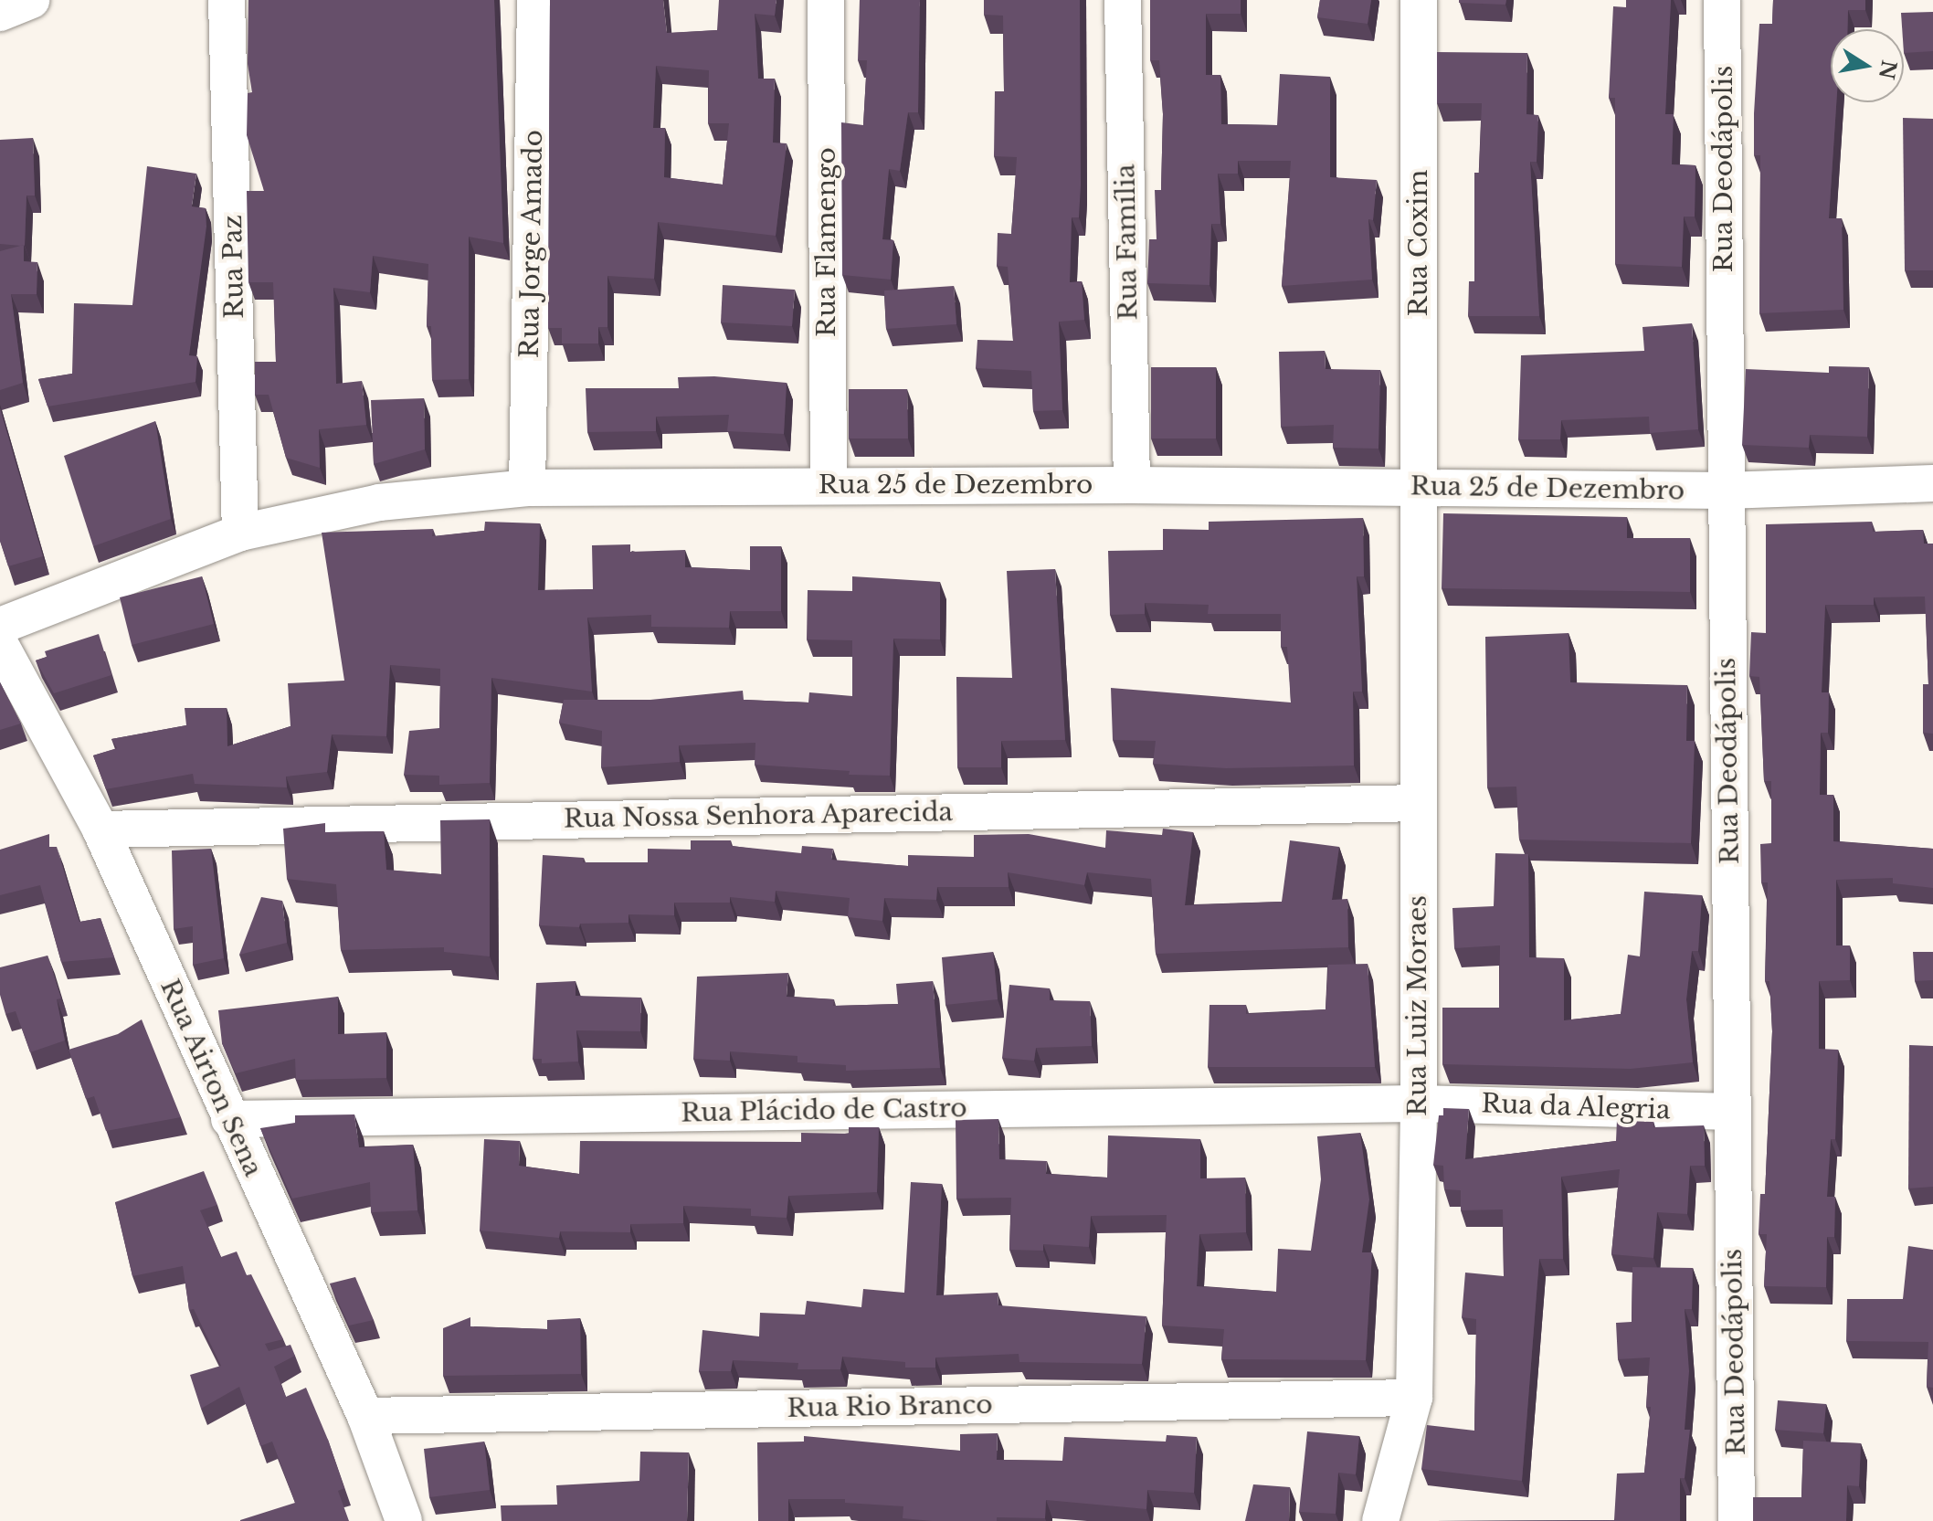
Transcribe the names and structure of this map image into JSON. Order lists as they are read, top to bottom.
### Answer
{
  "streets": {
    "street": [
      "Rua Deodápolis",
      "Rua Flamengo",
      "Rua Família",
      "Rua Coxim",
      "Rua Jorge Amado",
      "Rua Paz",
      "Rua 25 de Dezembro",
      "Rua Nossa Senhora Aparecida",
      "Rua Luiz Moraes",
      "Rua Airton Sena",
      "Rua da Alegria",
      "Rua Plácido de Castro",
      "Rua Rio Branco"
    ]
  },
  "crossings": [
    ["Rua Deodápolis", "Rua 25 de Dezembro"],
    ["Rua Deodápolis", "Rua da Alegria"],
    ["Rua Flamengo", "Rua 25 de Dezembro"],
    ["Rua Família", "Rua 25 de Dezembro"],
    ["Rua Coxim", "Rua 25 de Dezembro"],
    ["Rua Coxim", "Rua Luiz Moraes"],
    ["Rua Jorge Amado", "Rua 25 de Dezembro"],
    ["Rua Paz", "Rua 25 de Dezembro"],
    ["Rua 25 de Dezembro", "Rua Luiz Moraes"],
    ["Rua Nossa Senhora Aparecida", "Rua Luiz Moraes"],
    ["Rua Nossa Senhora Aparecida", "Rua Airton Sena"],
    ["Rua Luiz Moraes", "Rua da Alegria"],
    ["Rua Luiz Moraes", "Rua Plácido de Castro"],
    ["Rua Luiz Moraes", "Rua Rio Branco"],
    ["Rua Airton Sena", "Rua Plácido de Castro"],
    ["Rua Airton Sena", "Rua Rio Branco"],
    ["Rua da Alegria", "Rua Plácido de Castro"]
  ],
  "north": "right"
}
